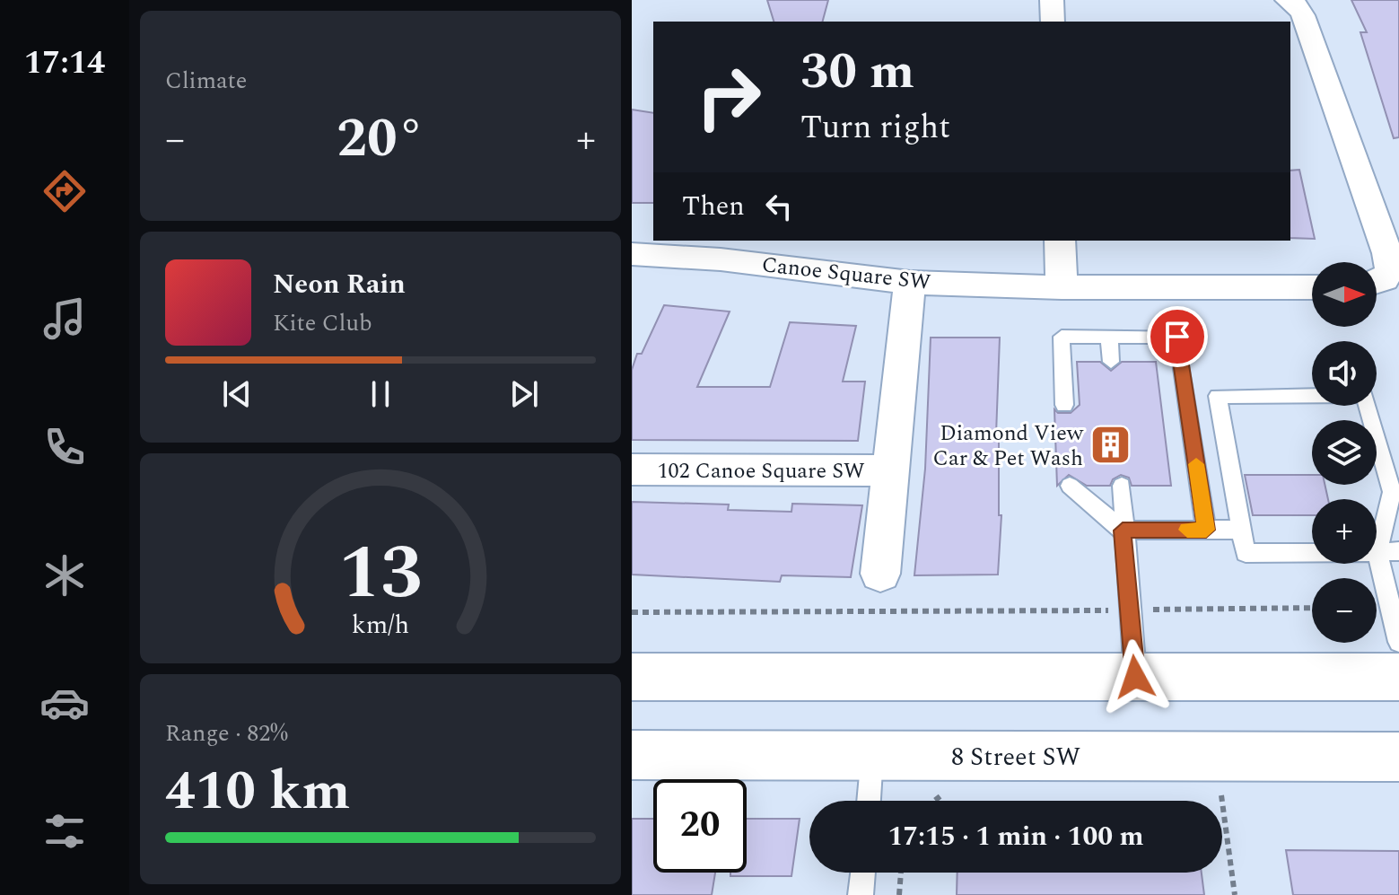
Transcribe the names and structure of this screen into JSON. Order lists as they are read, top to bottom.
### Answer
{
  "streets": {
    "main road": ["8 Street SW"],
    "street": ["Canoe Square SW", "102 Canoe Square SW"]
  },
  "crossings": [
    ["Canoe Square SW", "102 Canoe Square SW"]
  ],
  "places": {
    "building": ["Diamond View Car & Pet Wash"]
  },
  "north": "right",
  "page": {
    "tabs": "17:14",
    "tile": [
      "Climate",
      ["Range · 82%", "410 km"]
    ],
    "turn": ["30 m", "Turn right"],
    "heat": ["−", "20°", "+"],
    "then": "Then",
    "song": ["Neon Rain", "Kite Club"],
    "map_buttons": ["+", "−"],
    "limit": "20",
    "trip": "17:15 · 1 min · 100 m",
    "gauge": ["13", "km/h"]
  }
}
